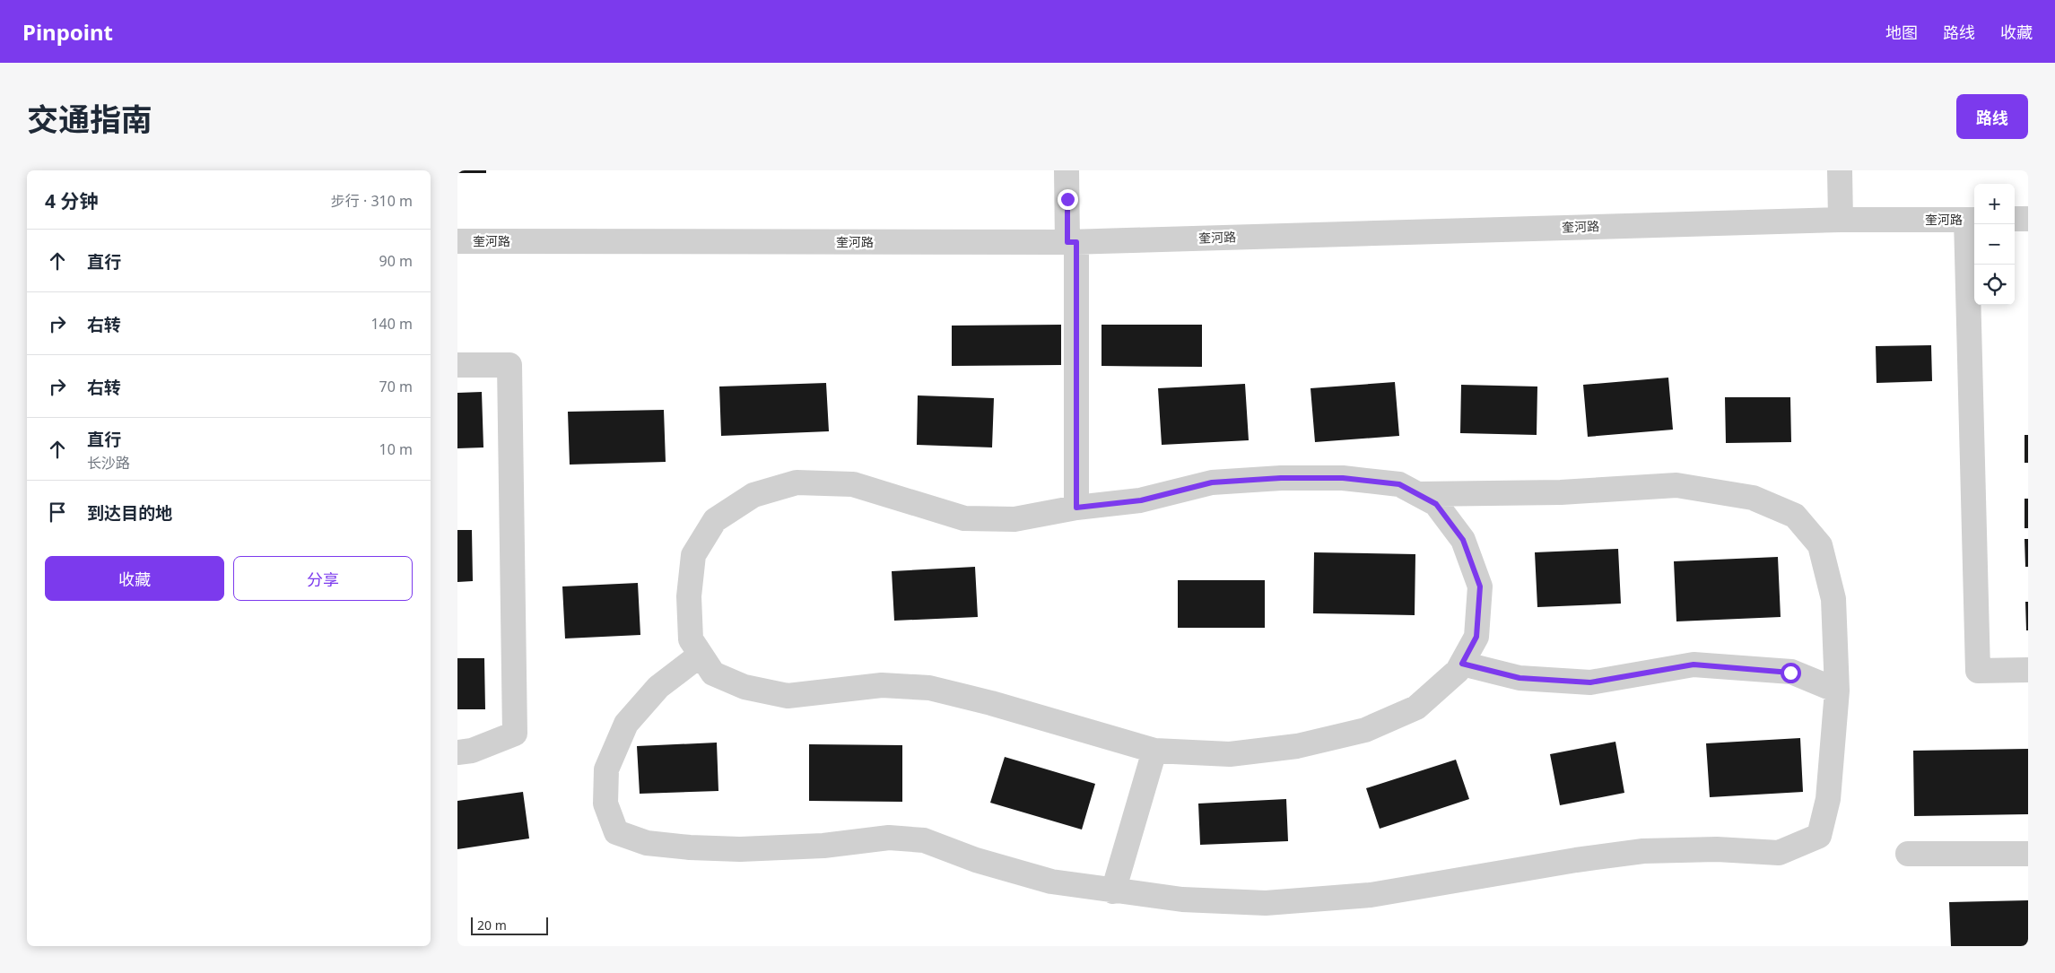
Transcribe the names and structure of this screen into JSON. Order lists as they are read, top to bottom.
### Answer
{
  "streets": {
    "street": ["奎河路"]
  },
  "scale_bar": "20 m",
  "page": {
    "header": "Pinpoint",
    "nav": ["地图", "路线", "收藏"],
    "title": "交通指南",
    "buttons": [
      "路线",
      ["收藏", "分享"]
    ],
    "heading": ["4 分钟", "步行 · 310 m"],
    "map_buttons": ["+", "−"],
    "list": [
      ["直行", "90 m"],
      ["右转", "140 m"],
      ["右转", "70 m"],
      ["直行", "长沙路", "10 m"],
      "到达目的地"
    ],
    "scale": "20 m"
  }
}
